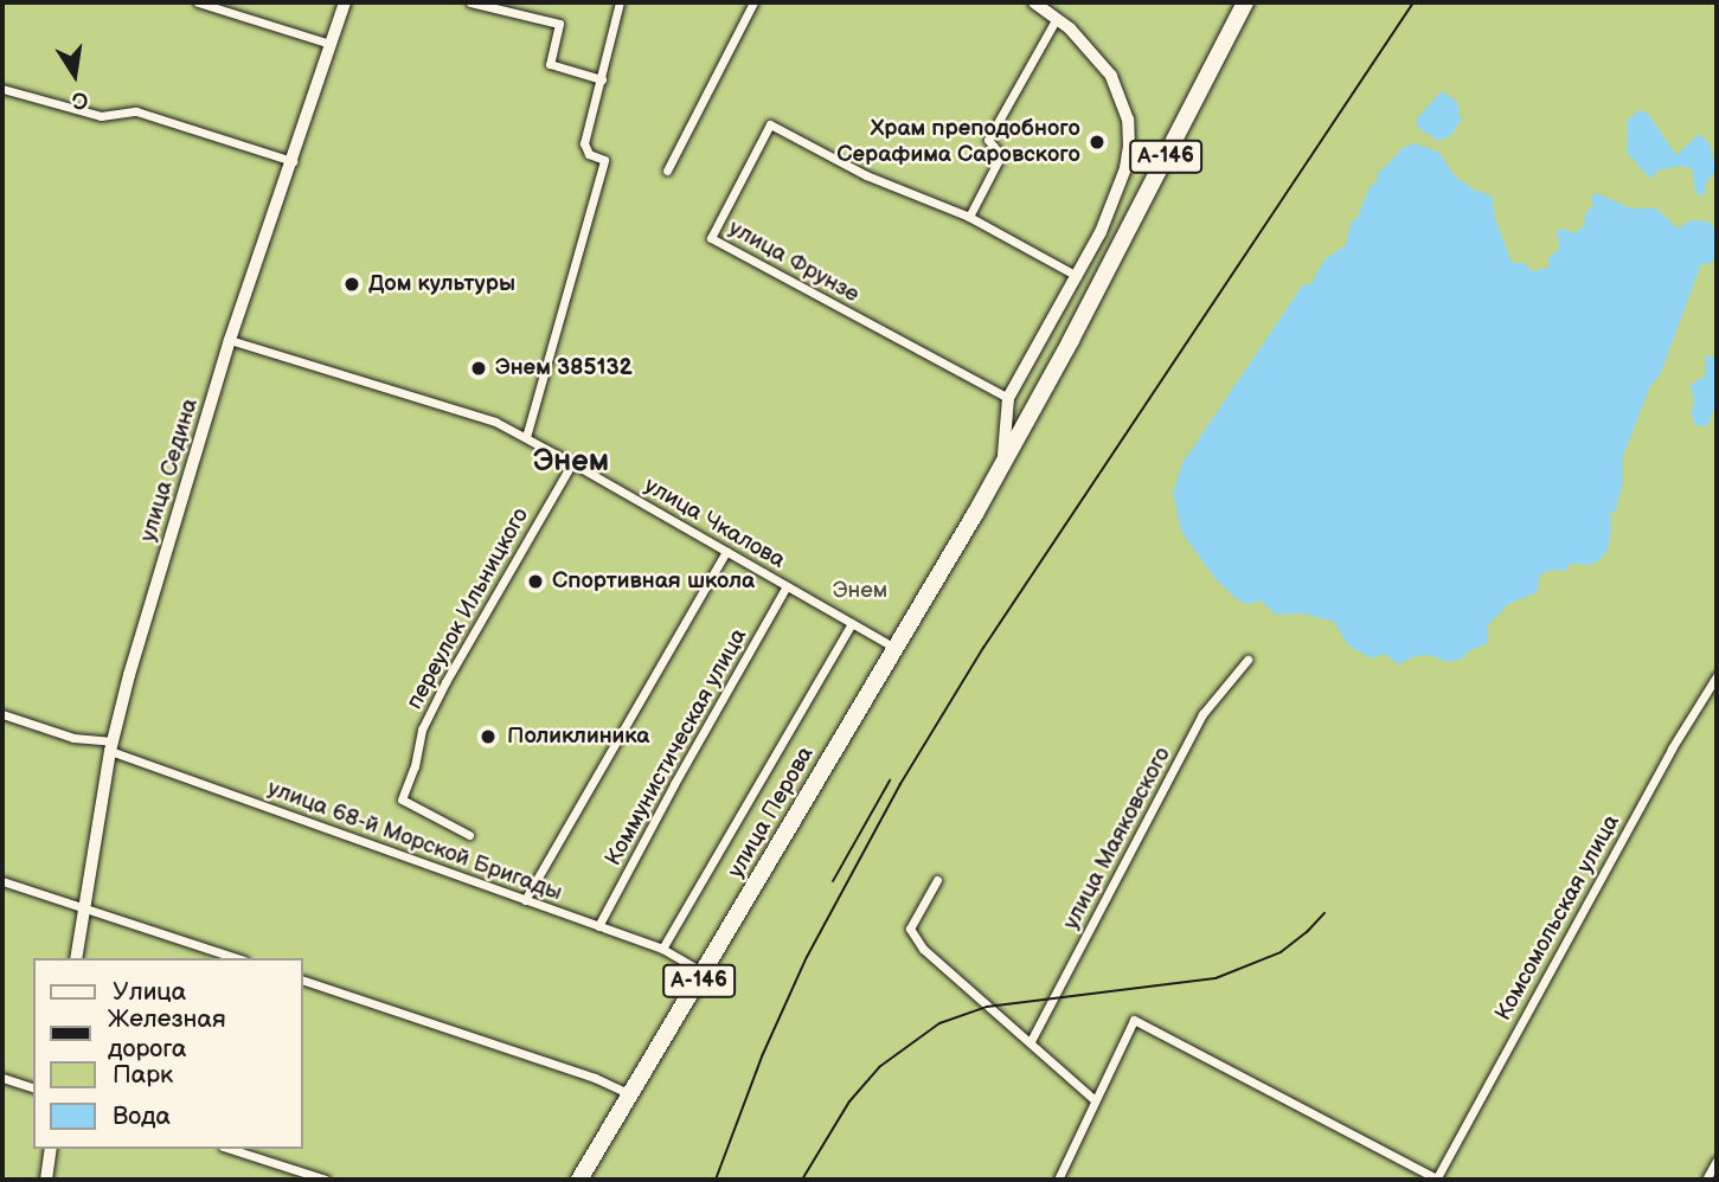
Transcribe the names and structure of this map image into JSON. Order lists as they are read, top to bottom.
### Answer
{
  "streets": {
    "highway": ["А-146", "улица Перова"],
    "street": [
      "улица Фрунзе",
      "улица Седина",
      "улица Чкалова",
      "переулок Ильницкого",
      "Коммунистическая улица",
      "улица Маяковского",
      "улица 68-й Морской Бригады",
      "Комсомольская улица"
    ]
  },
  "crossings": [
    ["улица Фрунзе", "улица Перова"],
    ["улица Седина", "улица Чкалова"],
    ["улица Седина", "улица 68-й Морской Бригады"],
    ["улица Чкалова", "переулок Ильницкого"],
    ["улица Чкалова", "Коммунистическая улица"],
    ["улица Чкалова", "улица Перова"],
    ["Коммунистическая улица", "улица 68-й Морской Бригады"],
    ["улица Перова", "улица 68-й Морской Бригады"]
  ],
  "districts": ["Энем"],
  "parks": ["Энем"],
  "places": [
    "Храм преподобного Серафима Саровского",
    "Дом культуры",
    "Энем 385132",
    "Спортивная школа",
    "Поликлиника"
  ],
  "legend": [
    "Улица",
    "Железная дорога",
    "Парк",
    "Вода"
  ],
  "north": "bottom"
}
